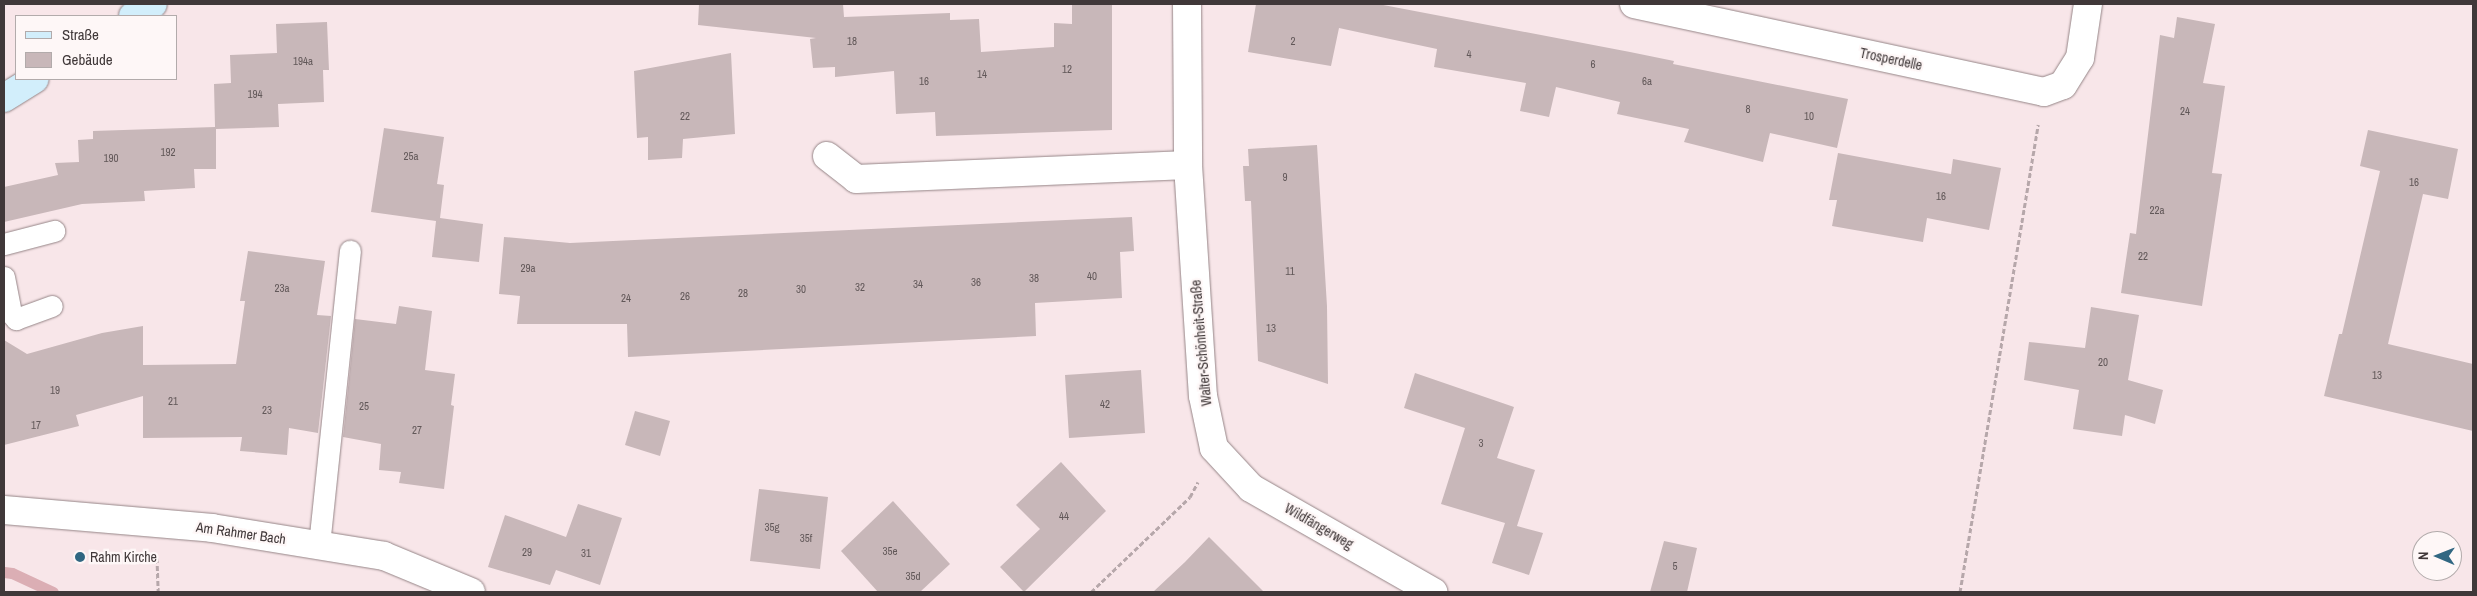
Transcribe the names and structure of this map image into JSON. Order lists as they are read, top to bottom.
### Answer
{
  "streets": {
    "street": [
      "Trosperdelle",
      "Walter-Schönheit-Straße",
      "Wildfängerweg",
      "Am Rahmer Bach"
    ]
  },
  "crossings": [
    ["Walter-Schönheit-Straße", "Wildfängerweg"]
  ],
  "places": ["Rahm Kirche"],
  "house_numbers": [
    "18",
    "2",
    "4",
    "194a",
    "6",
    "12",
    "14",
    "16",
    "6a",
    "194",
    "8",
    "24",
    "22",
    "10",
    "192",
    "25a",
    "190",
    "9",
    "16",
    "16",
    "22a",
    "22",
    "29a",
    "11",
    "40",
    "38",
    "36",
    "34",
    "32",
    "23a",
    "30",
    "28",
    "26",
    "24",
    "13",
    "20",
    "13",
    "19",
    "21",
    "42",
    "25",
    "23",
    "17",
    "27",
    "3",
    "44",
    "35g",
    "35f",
    "35e",
    "29",
    "31",
    "5",
    "35d"
  ],
  "legend": ["Straße", "Gebäude"],
  "north": "left"
}
